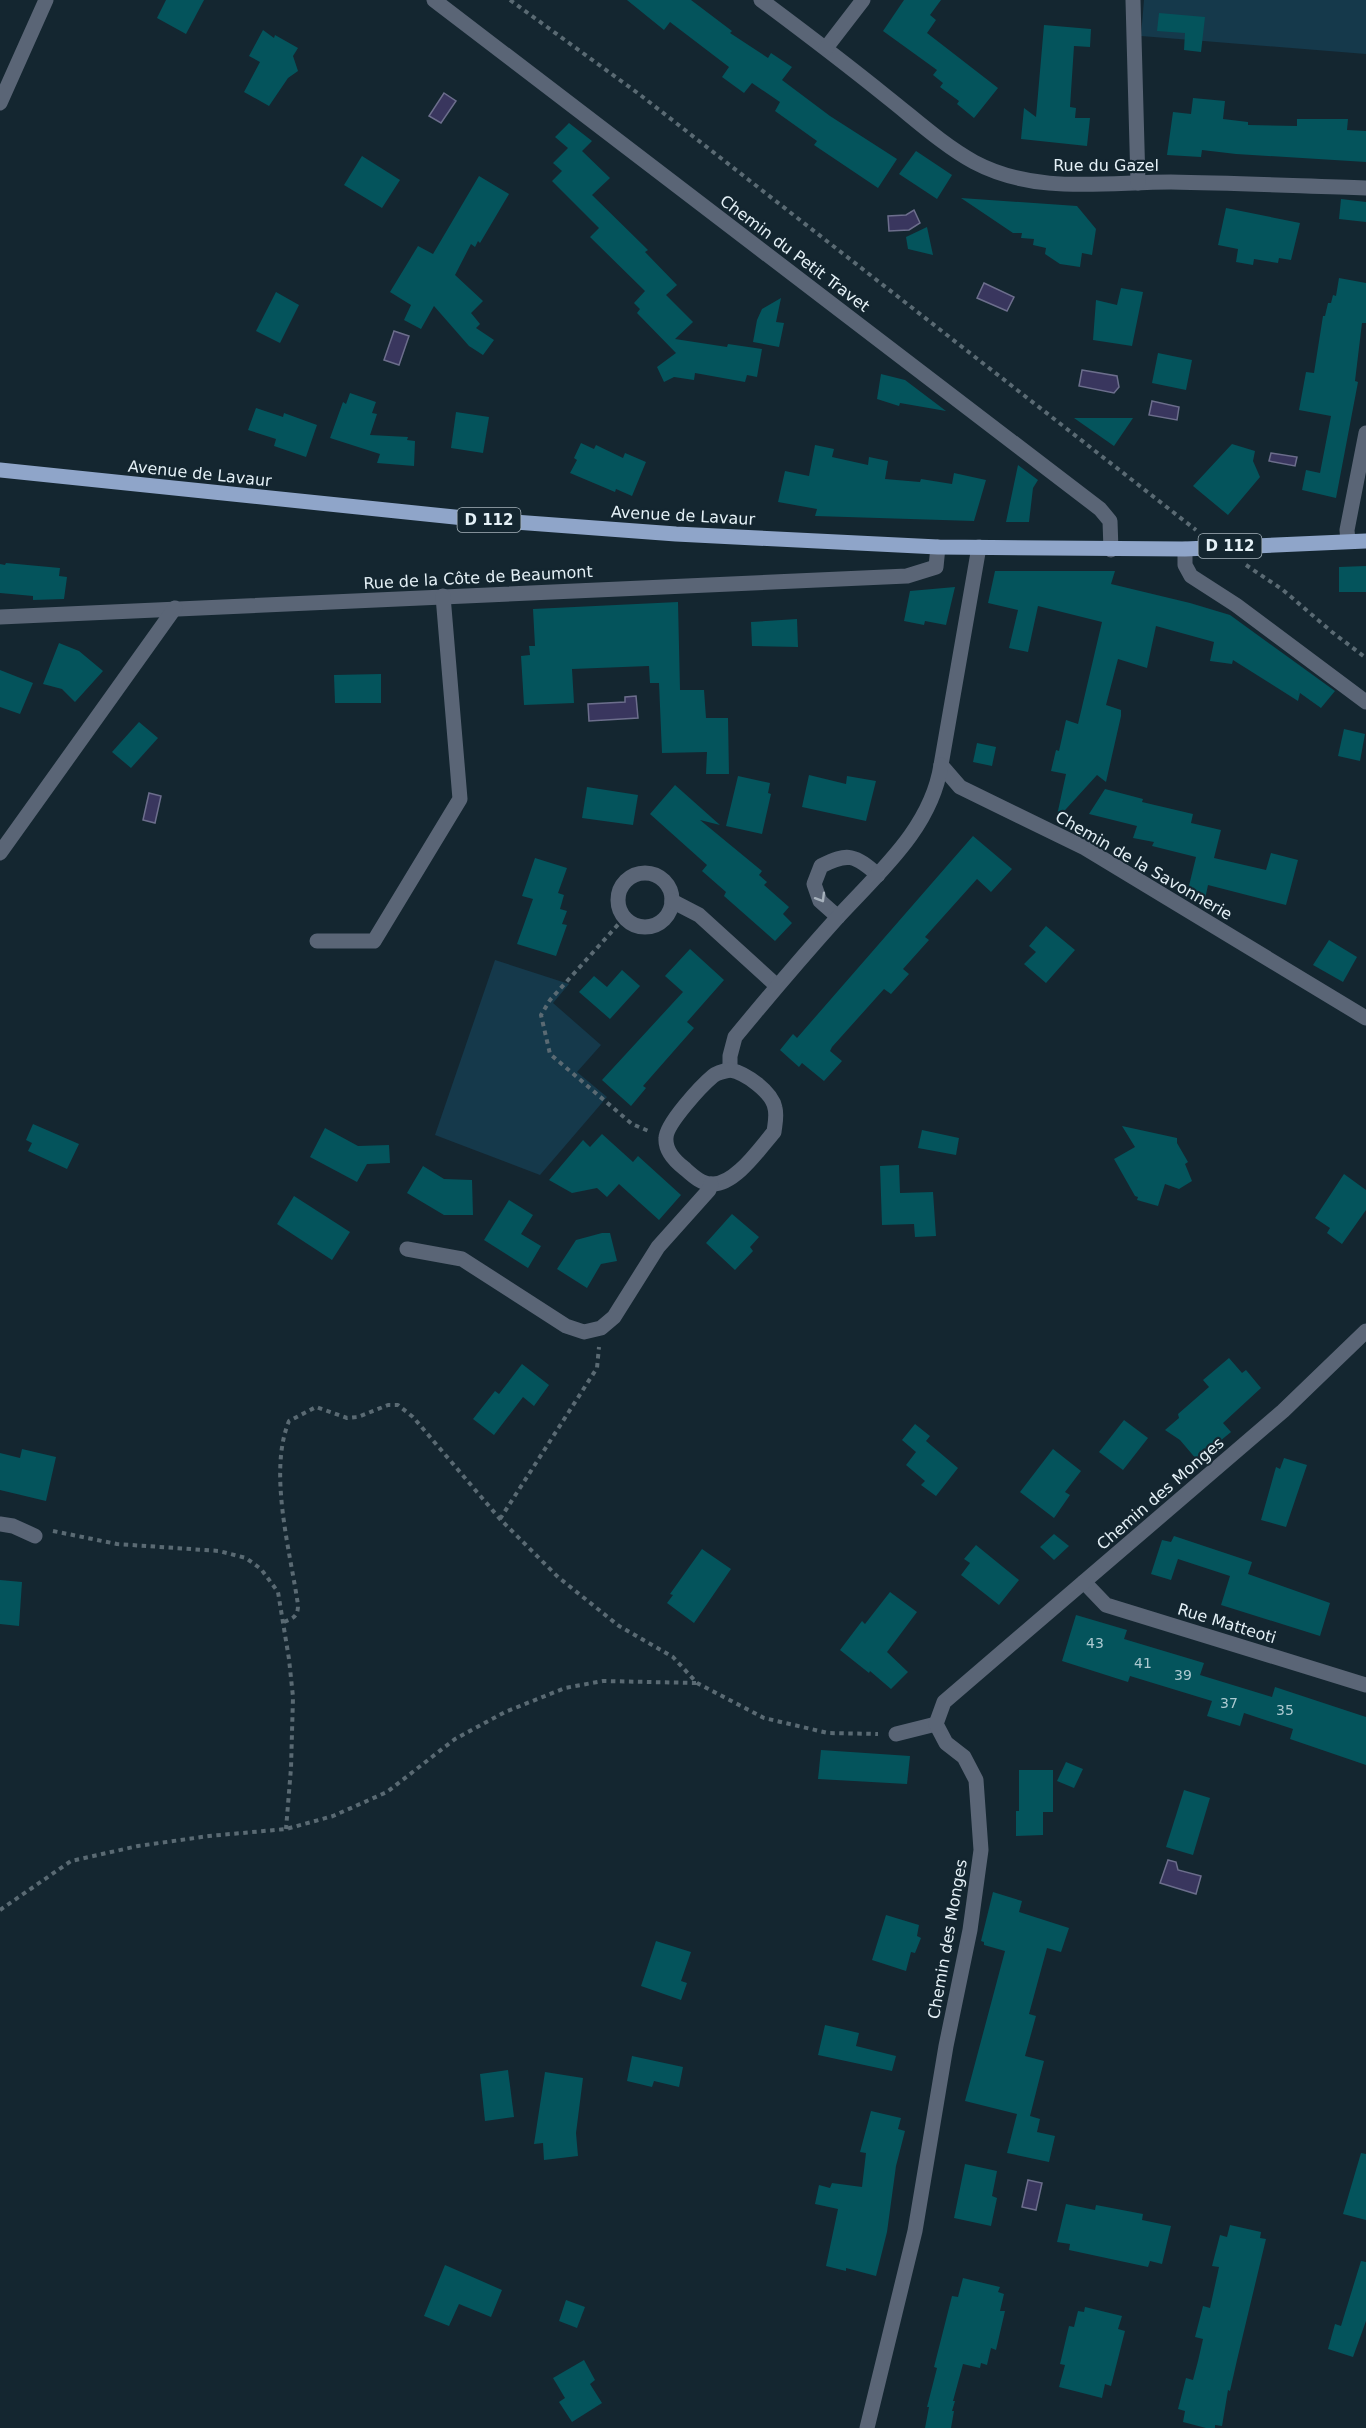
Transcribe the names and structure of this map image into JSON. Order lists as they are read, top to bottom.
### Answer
{
  "streets": {
    "main road": ["Avenue de Lavaur", "D 112"],
    "street": [
      "Rue du Gazel",
      "Chemin du Petit Travet",
      "Rue de la Côte de Beaumont",
      "Chemin de la Savonnerie",
      "Chemin des Monges",
      "Rue Matteoti"
    ]
  },
  "crossings": [
    ["Chemin du Petit Travet", "Avenue de Lavaur"],
    ["Avenue de Lavaur", "Rue de la Côte de Beaumont"],
    ["Chemin des Monges", "Rue Matteoti"]
  ],
  "house_numbers": [
    "43",
    "41",
    "39",
    "37",
    "35"
  ]
}
